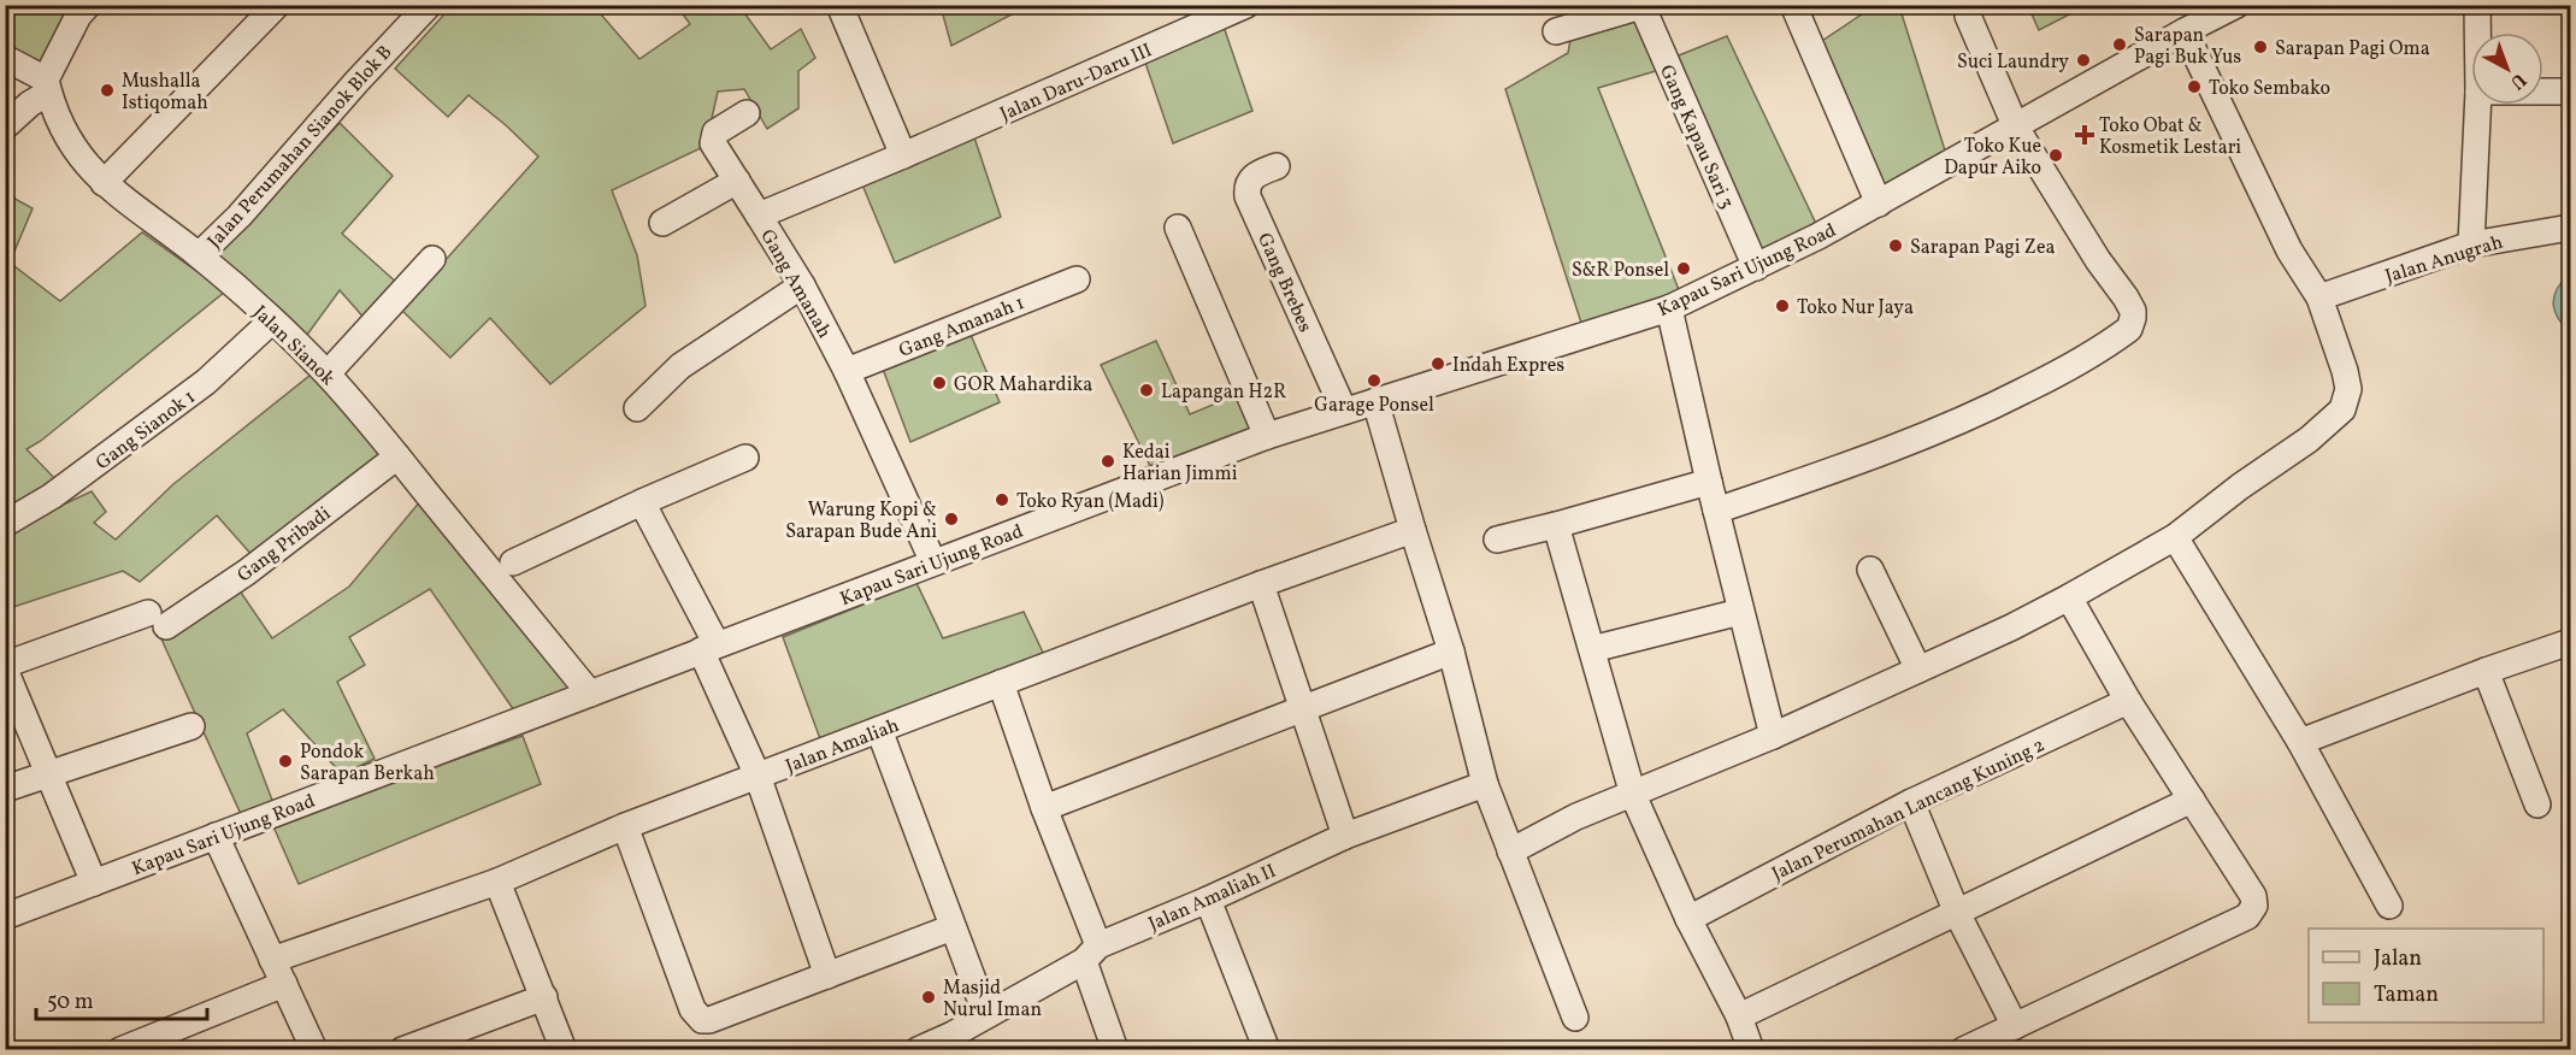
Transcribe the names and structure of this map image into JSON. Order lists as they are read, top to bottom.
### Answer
{
  "streets": {
    "street": [
      "Jalan Daru-Daru III",
      "Gang Kapau Sari 3",
      "Jalan Perumahan Sianok Blok B",
      "Jalan Anugrah",
      "Kapau Sari Ujung Road",
      "Gang Brebes",
      "Gang Amanah",
      "Gang Amanah 1",
      "Jalan Sianok",
      "Gang Sianok 1",
      "Gang Pribadi",
      "Jalan Amaliah",
      "Jalan Perumahan Lancang Kuning 2",
      "Jalan Amaliah II"
    ]
  },
  "crossings": [
    ["Jalan Daru-Daru III", "Gang Amanah"],
    ["Gang Kapau Sari 3", "Kapau Sari Ujung Road"],
    ["Jalan Perumahan Sianok Blok B", "Jalan Sianok"],
    ["Kapau Sari Ujung Road", "Gang Brebes"],
    ["Kapau Sari Ujung Road", "Gang Amanah"],
    ["Kapau Sari Ujung Road", "Jalan Sianok"],
    ["Gang Amanah", "Gang Amanah 1"],
    ["Jalan Sianok", "Gang Sianok 1"],
    ["Jalan Sianok", "Gang Pribadi"]
  ],
  "places": {
    "other": [
      "Sarapan Pagi Buk Yus",
      "Sarapan Pagi Oma",
      "Suci Laundry",
      "Toko Sembako",
      "Mushalla Istiqomah",
      "Toko Kue Dapur Aiko",
      "Sarapan Pagi Zea",
      "S&R Ponsel",
      "Toko Nur Jaya",
      "Indah Expres",
      "Garage Ponsel",
      "GOR Mahardika",
      "Lapangan H2R",
      "Kedai Harian Jimmi",
      "Toko Ryan (Madi)",
      "Warung Kopi & Sarapan Bude Ani",
      "Pondok Sarapan Berkah",
      "Masjid Nurul Iman"
    ],
    "health": ["Toko Obat & Kosmetik Lestari"]
  },
  "legend": ["Jalan", "Taman"],
  "scale_bar": "50 m",
  "north": "bottom right"
}
